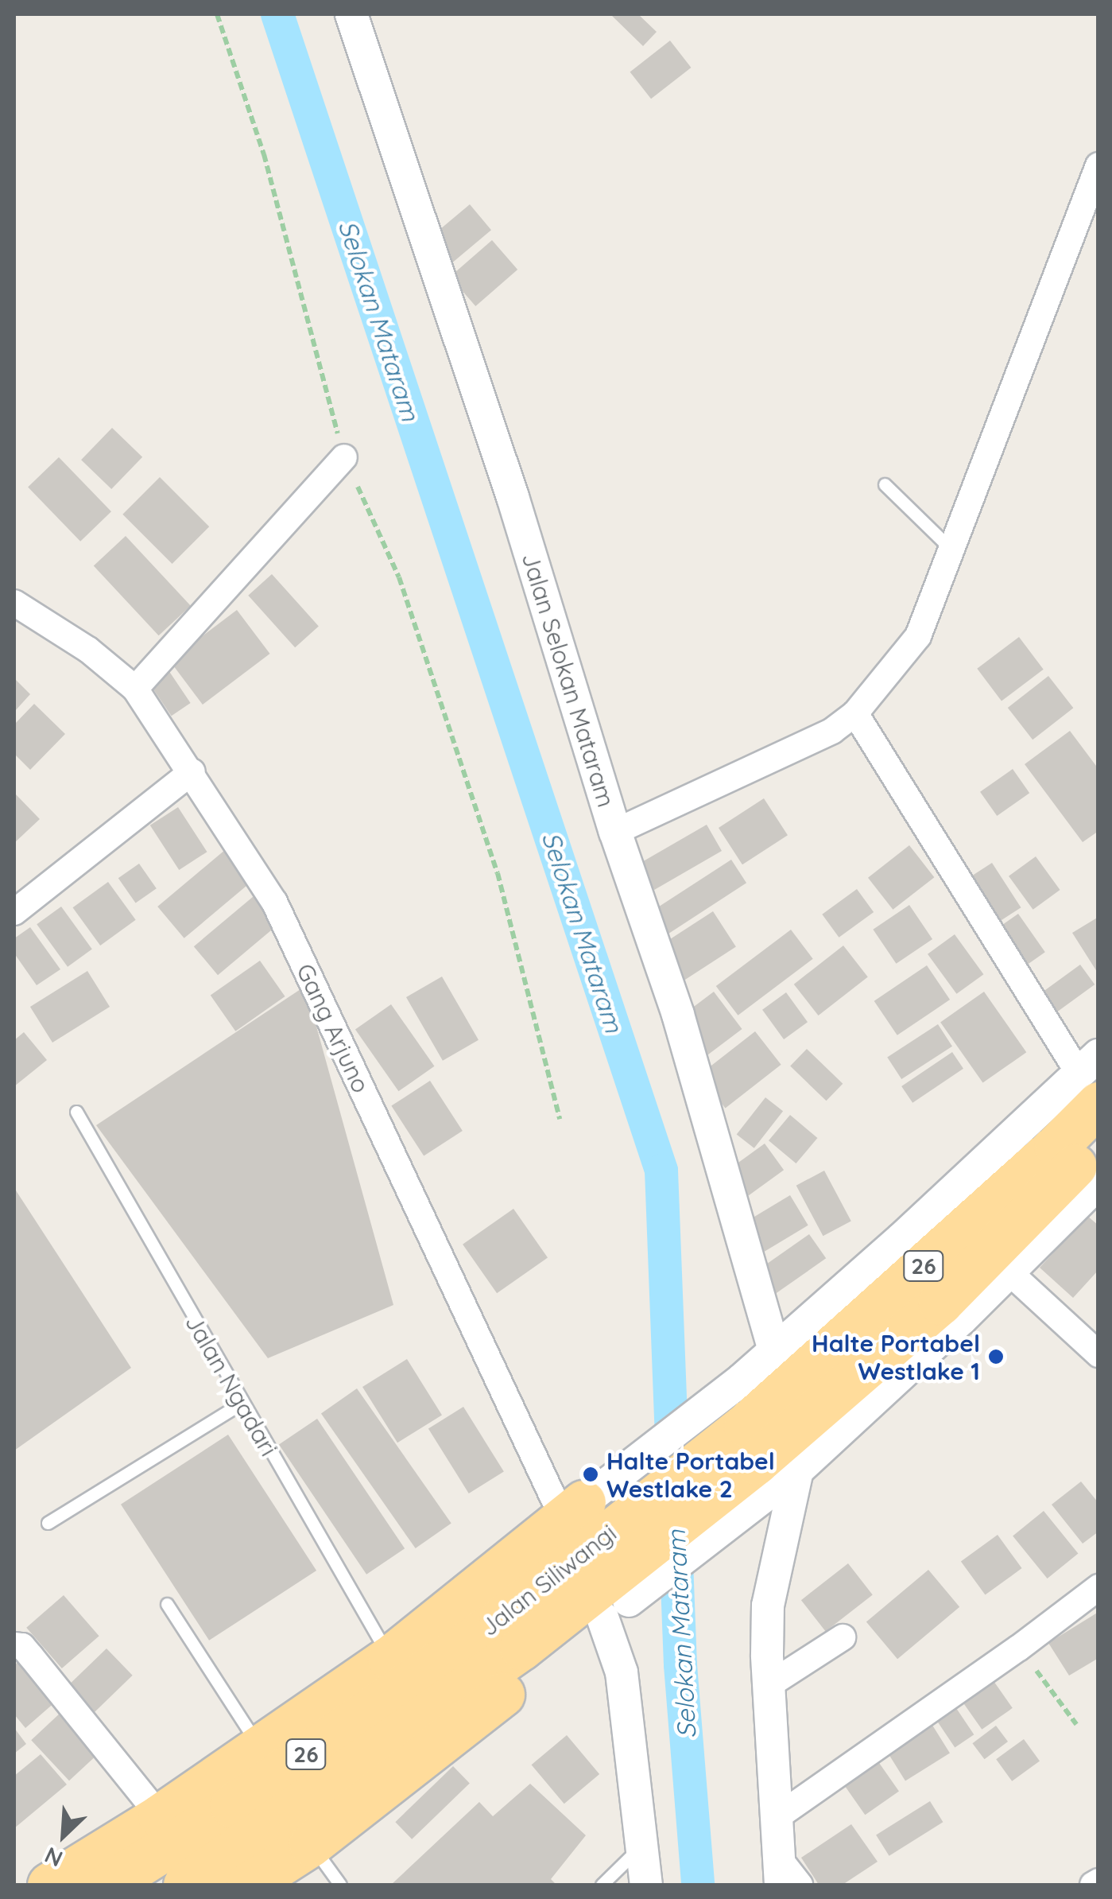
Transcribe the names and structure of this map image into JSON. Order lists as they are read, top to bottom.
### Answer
{
  "streets": {
    "highway": ["26", "Jalan Siliwangi"],
    "street": ["Jalan Selokan Mataram", "Gang Arjuno"],
    "lane": ["Jalan Ngadari"]
  },
  "water": ["Selokan Mataram"],
  "places": ["Halte Portabel Westlake 1", "Halte Portabel Westlake 2"],
  "north": "bottom left"
}
